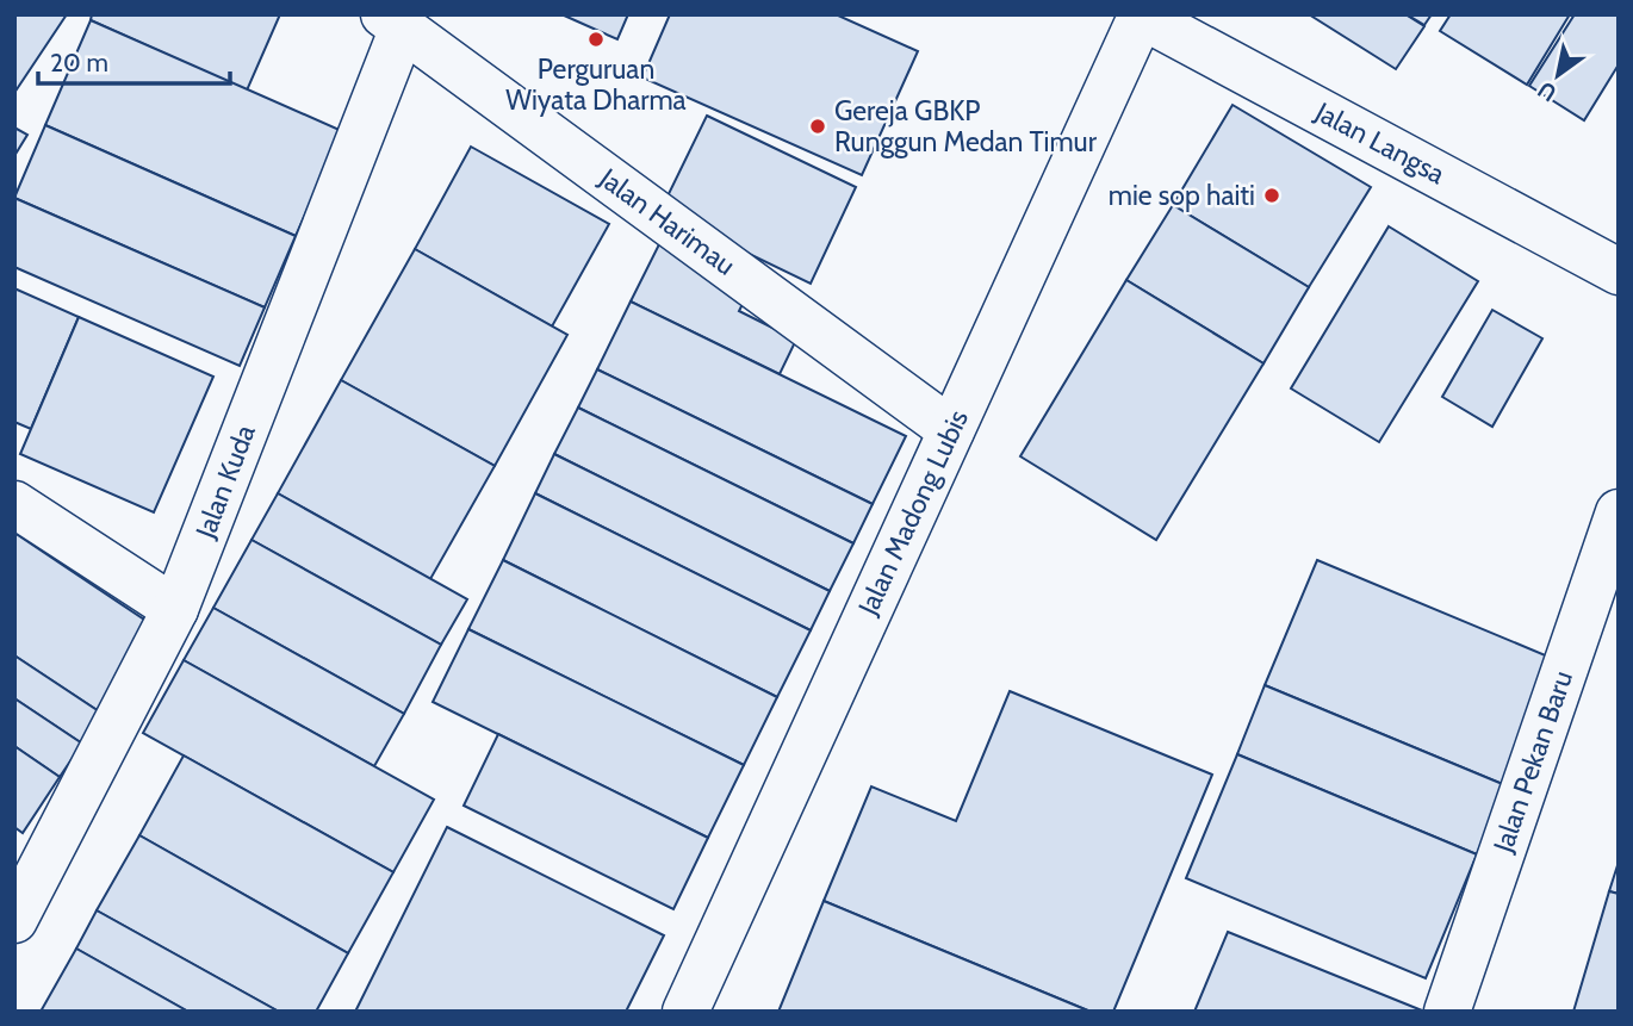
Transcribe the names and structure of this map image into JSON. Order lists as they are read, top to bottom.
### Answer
{
  "streets": {
    "street": [
      "Jalan Langsa",
      "Jalan Harimau",
      "Jalan Kuda",
      "Jalan Madong Lubis",
      "Jalan Pekan Baru"
    ]
  },
  "crossings": [
    ["Jalan Langsa", "Jalan Madong Lubis"],
    ["Jalan Harimau", "Jalan Kuda"],
    ["Jalan Harimau", "Jalan Madong Lubis"]
  ],
  "places": ["Perguruan Wiyata Dharma", "Gereja GBKP Runggun Medan Timur", "mie sop haiti"],
  "scale_bar": "20 m",
  "north": "bottom left"
}
